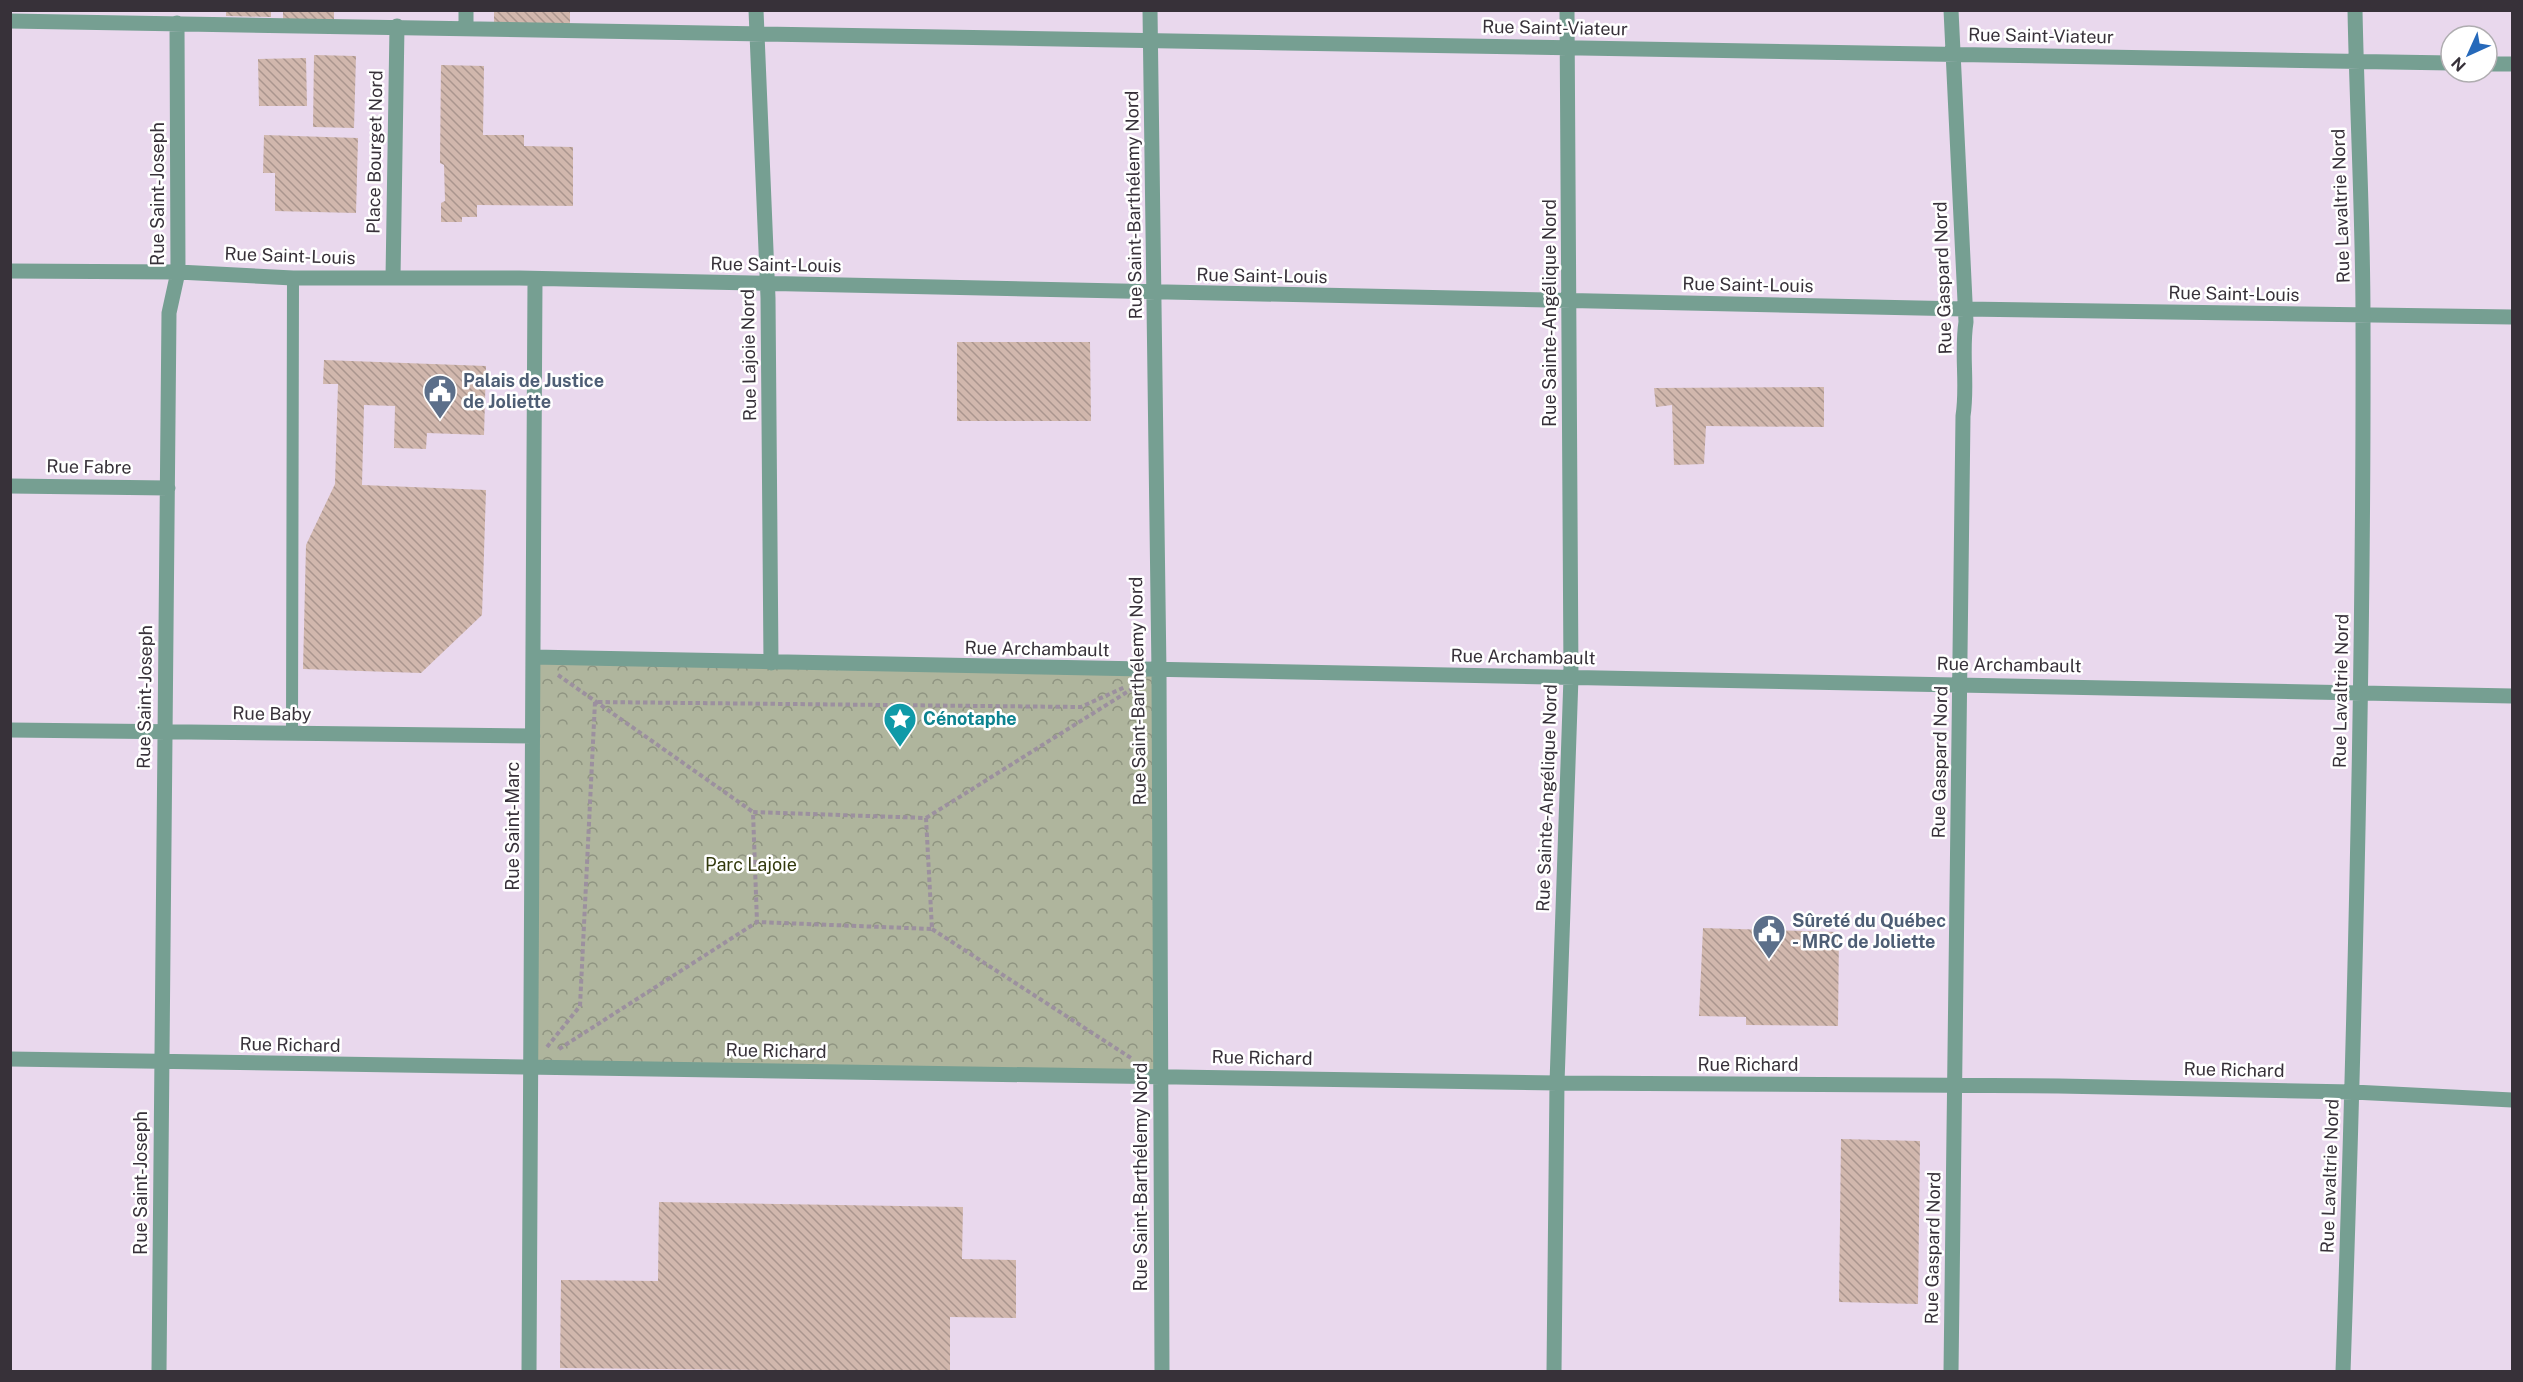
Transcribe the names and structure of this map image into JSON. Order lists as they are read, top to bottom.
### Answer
{
  "streets": {
    "street": [
      "Rue Saint-Viateur",
      "Place Bourget Nord",
      "Rue Saint-Joseph",
      "Rue Saint-Barthélemy Nord",
      "Rue Lavaltrie Nord",
      "Rue Saint-Louis",
      "Rue Gaspard Nord",
      "Rue Sainte-Angélique Nord",
      "Rue Lajoie Nord",
      "Rue Fabre",
      "Rue Archambault",
      "Rue Baby",
      "Rue Saint-Marc",
      "Rue Richard"
    ]
  },
  "crossings": [
    ["Rue Saint-Viateur", "Place Bourget Nord"],
    ["Rue Saint-Viateur", "Rue Saint-Joseph"],
    ["Rue Saint-Viateur", "Rue Saint-Barthélemy Nord"],
    ["Rue Saint-Viateur", "Rue Lavaltrie Nord"],
    ["Rue Saint-Viateur", "Rue Gaspard Nord"],
    ["Rue Saint-Viateur", "Rue Sainte-Angélique Nord"],
    ["Rue Saint-Viateur", "Rue Lajoie Nord"],
    ["Place Bourget Nord", "Rue Saint-Louis"],
    ["Rue Saint-Joseph", "Rue Saint-Louis"],
    ["Rue Saint-Joseph", "Rue Fabre"],
    ["Rue Saint-Joseph", "Rue Baby"],
    ["Rue Saint-Joseph", "Rue Richard"],
    ["Rue Saint-Barthélemy Nord", "Rue Saint-Louis"],
    ["Rue Saint-Barthélemy Nord", "Rue Archambault"],
    ["Rue Saint-Barthélemy Nord", "Rue Richard"],
    ["Rue Lavaltrie Nord", "Rue Saint-Louis"],
    ["Rue Lavaltrie Nord", "Rue Archambault"],
    ["Rue Lavaltrie Nord", "Rue Richard"],
    ["Rue Saint-Louis", "Rue Gaspard Nord"],
    ["Rue Saint-Louis", "Rue Sainte-Angélique Nord"],
    ["Rue Saint-Louis", "Rue Lajoie Nord"],
    ["Rue Saint-Louis", "Rue Saint-Marc"],
    ["Rue Gaspard Nord", "Rue Archambault"],
    ["Rue Gaspard Nord", "Rue Richard"],
    ["Rue Sainte-Angélique Nord", "Rue Archambault"],
    ["Rue Sainte-Angélique Nord", "Rue Richard"],
    ["Rue Lajoie Nord", "Rue Archambault"],
    ["Rue Archambault", "Rue Saint-Marc"],
    ["Rue Baby", "Rue Saint-Marc"],
    ["Rue Saint-Marc", "Rue Richard"]
  ],
  "parks": ["Parc Lajoie"],
  "places": {
    "public building": ["Palais de Justice de Joliette", "Sûreté du Québec - MRC de Joliette"],
    "place": ["Cénotaphe"]
  },
  "north": "bottom left"
}
